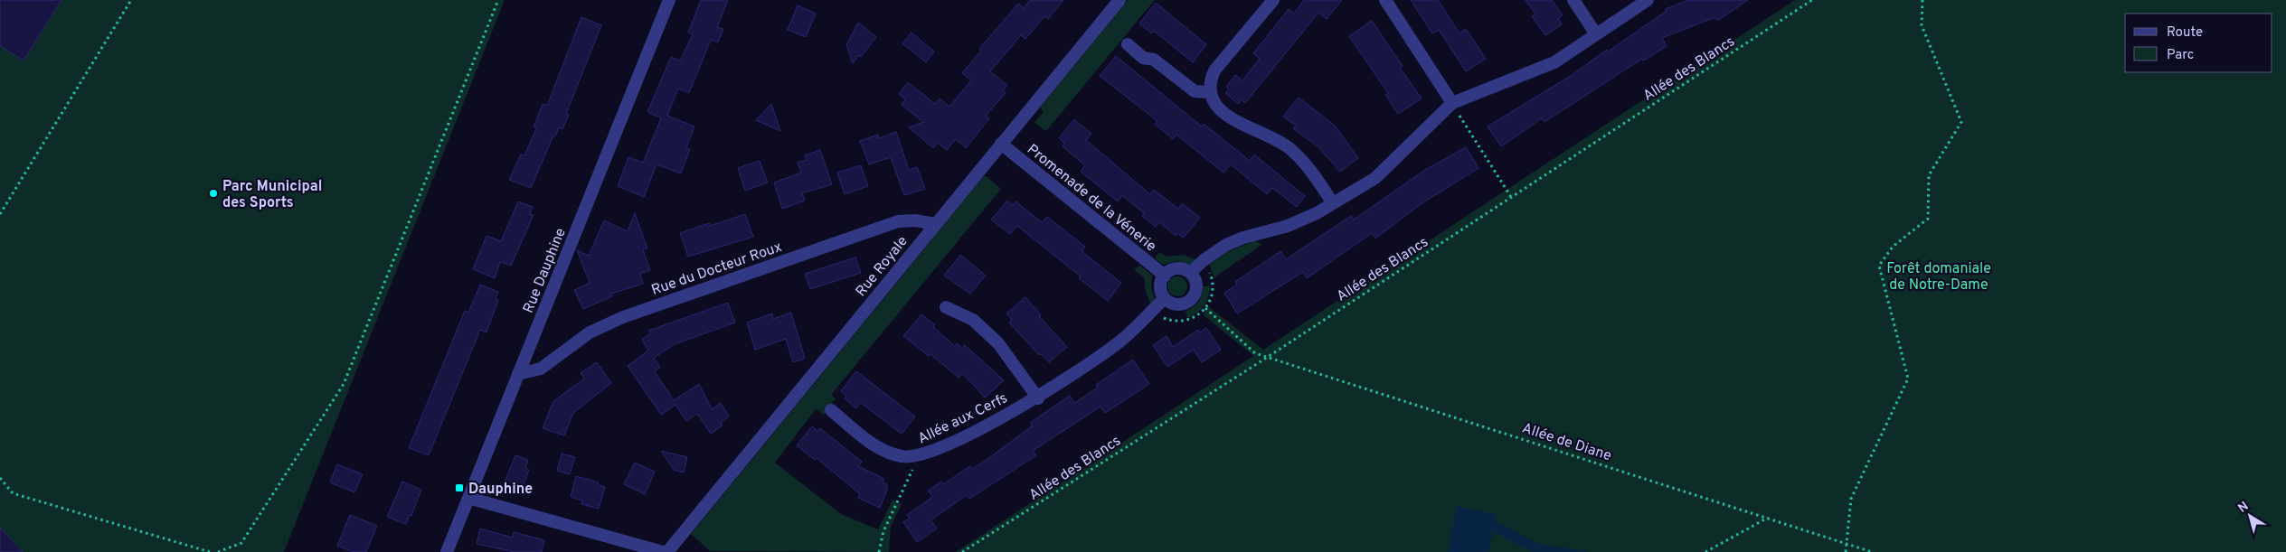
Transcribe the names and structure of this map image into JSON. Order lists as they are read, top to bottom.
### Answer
{
  "streets": {
    "street": [
      "Promenade de la Vénerie",
      "Rue Royale",
      "Rue du Docteur Roux",
      "Rue Dauphine",
      "Allée aux Cerfs"
    ],
    "path": ["Allée des Blancs", "Allée de Diane"]
  },
  "crossings": [
    ["Allée des Blancs", "Allée de Diane"],
    ["Promenade de la Vénerie", "Rue Royale"],
    ["Promenade de la Vénerie", "Allée aux Cerfs"],
    ["Rue Royale", "Rue du Docteur Roux"],
    ["Rue du Docteur Roux", "Rue Dauphine"]
  ],
  "parks": ["Forêt domaniale de Notre-Dame"],
  "places": {
    "other": ["Parc Municipal des Sports"],
    "transit": ["Dauphine"]
  },
  "legend": ["Route", "Parc"],
  "north": "top left"
}
